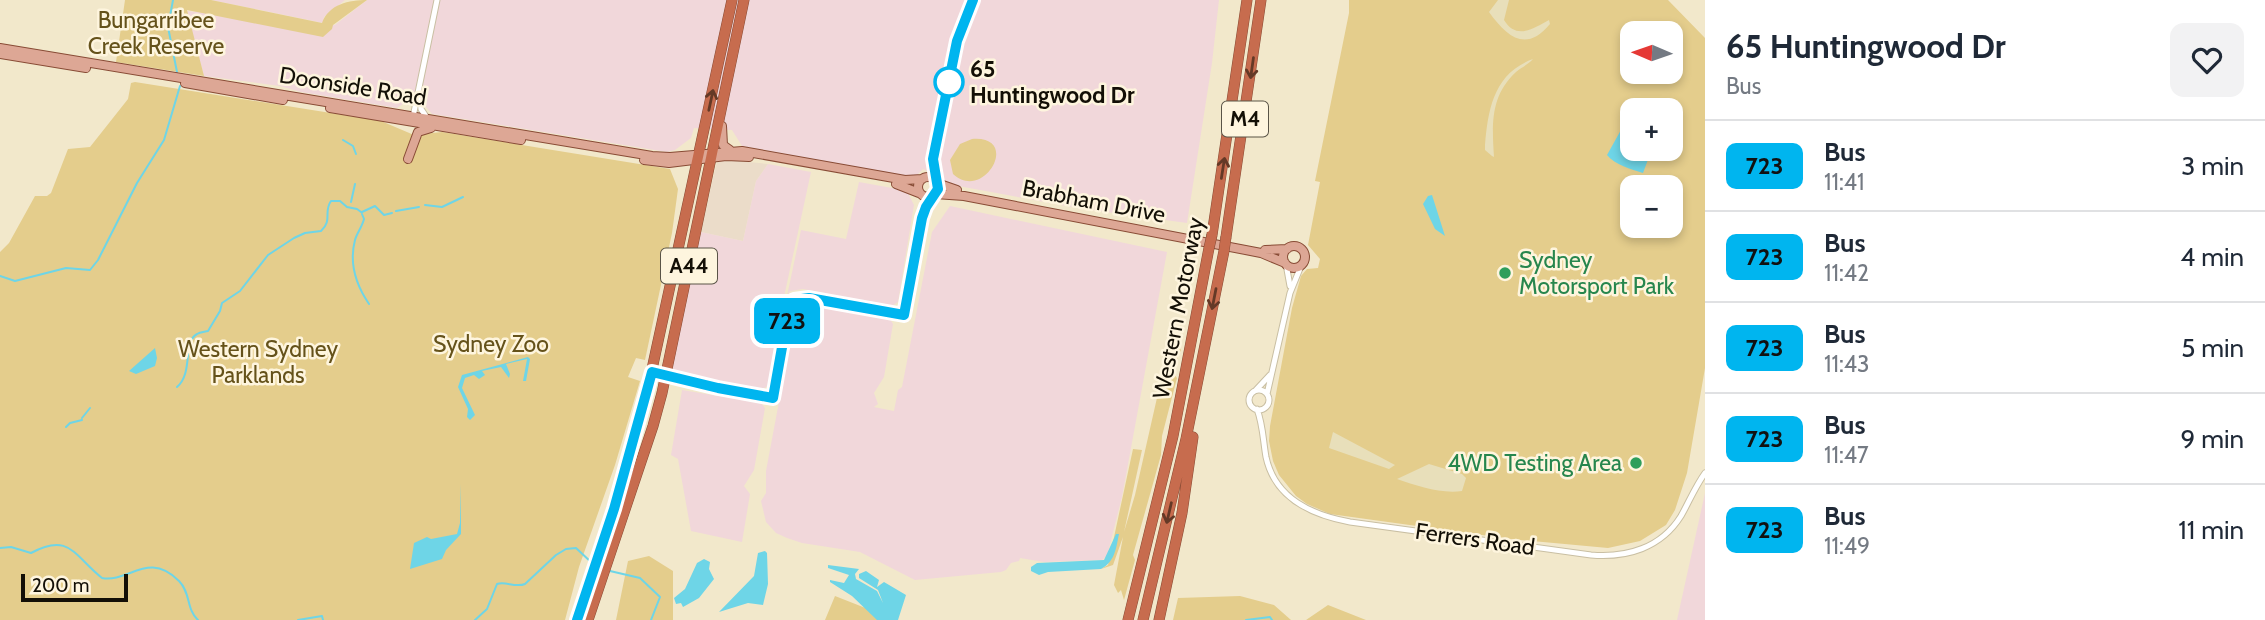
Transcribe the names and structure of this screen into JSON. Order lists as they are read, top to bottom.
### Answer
{
  "streets": {
    "highway": ["M4", "A44", "Western Motorway"],
    "main road": ["Doonside Road", "Brabham Drive"],
    "street": ["Ferrers Road"]
  },
  "crossings": [
    ["Doonside Road", "A44"]
  ],
  "parks": ["Bungarribee Creek Reserve", "Sydney Zoo", "Western Sydney Parklands"],
  "places": ["65 Huntingwood Dr", "Sydney Motorsport Park", "4WD Testing Area"],
  "lines": ["bus line 723"],
  "scale_bar": "200 m",
  "north": "left",
  "page": {
    "on_map": "723",
    "heading": ["65 Huntingwood Dr", "Bus"],
    "map_buttons": ["+", "−"],
    "list": [
      {
        "mark": "723",
        "name": "Bus",
        "note": "11:41",
        "value": "3 min"
      },
      {
        "mark": "723",
        "name": "Bus",
        "note": "11:42",
        "value": "4 min"
      },
      {
        "mark": "723",
        "name": "Bus",
        "note": "11:43",
        "value": "5 min"
      },
      {
        "mark": "723",
        "name": "Bus",
        "note": "11:47",
        "value": "9 min"
      },
      {
        "mark": "723",
        "name": "Bus",
        "note": "11:49",
        "value": "11 min"
      }
    ],
    "scale": "200 m"
  }
}
